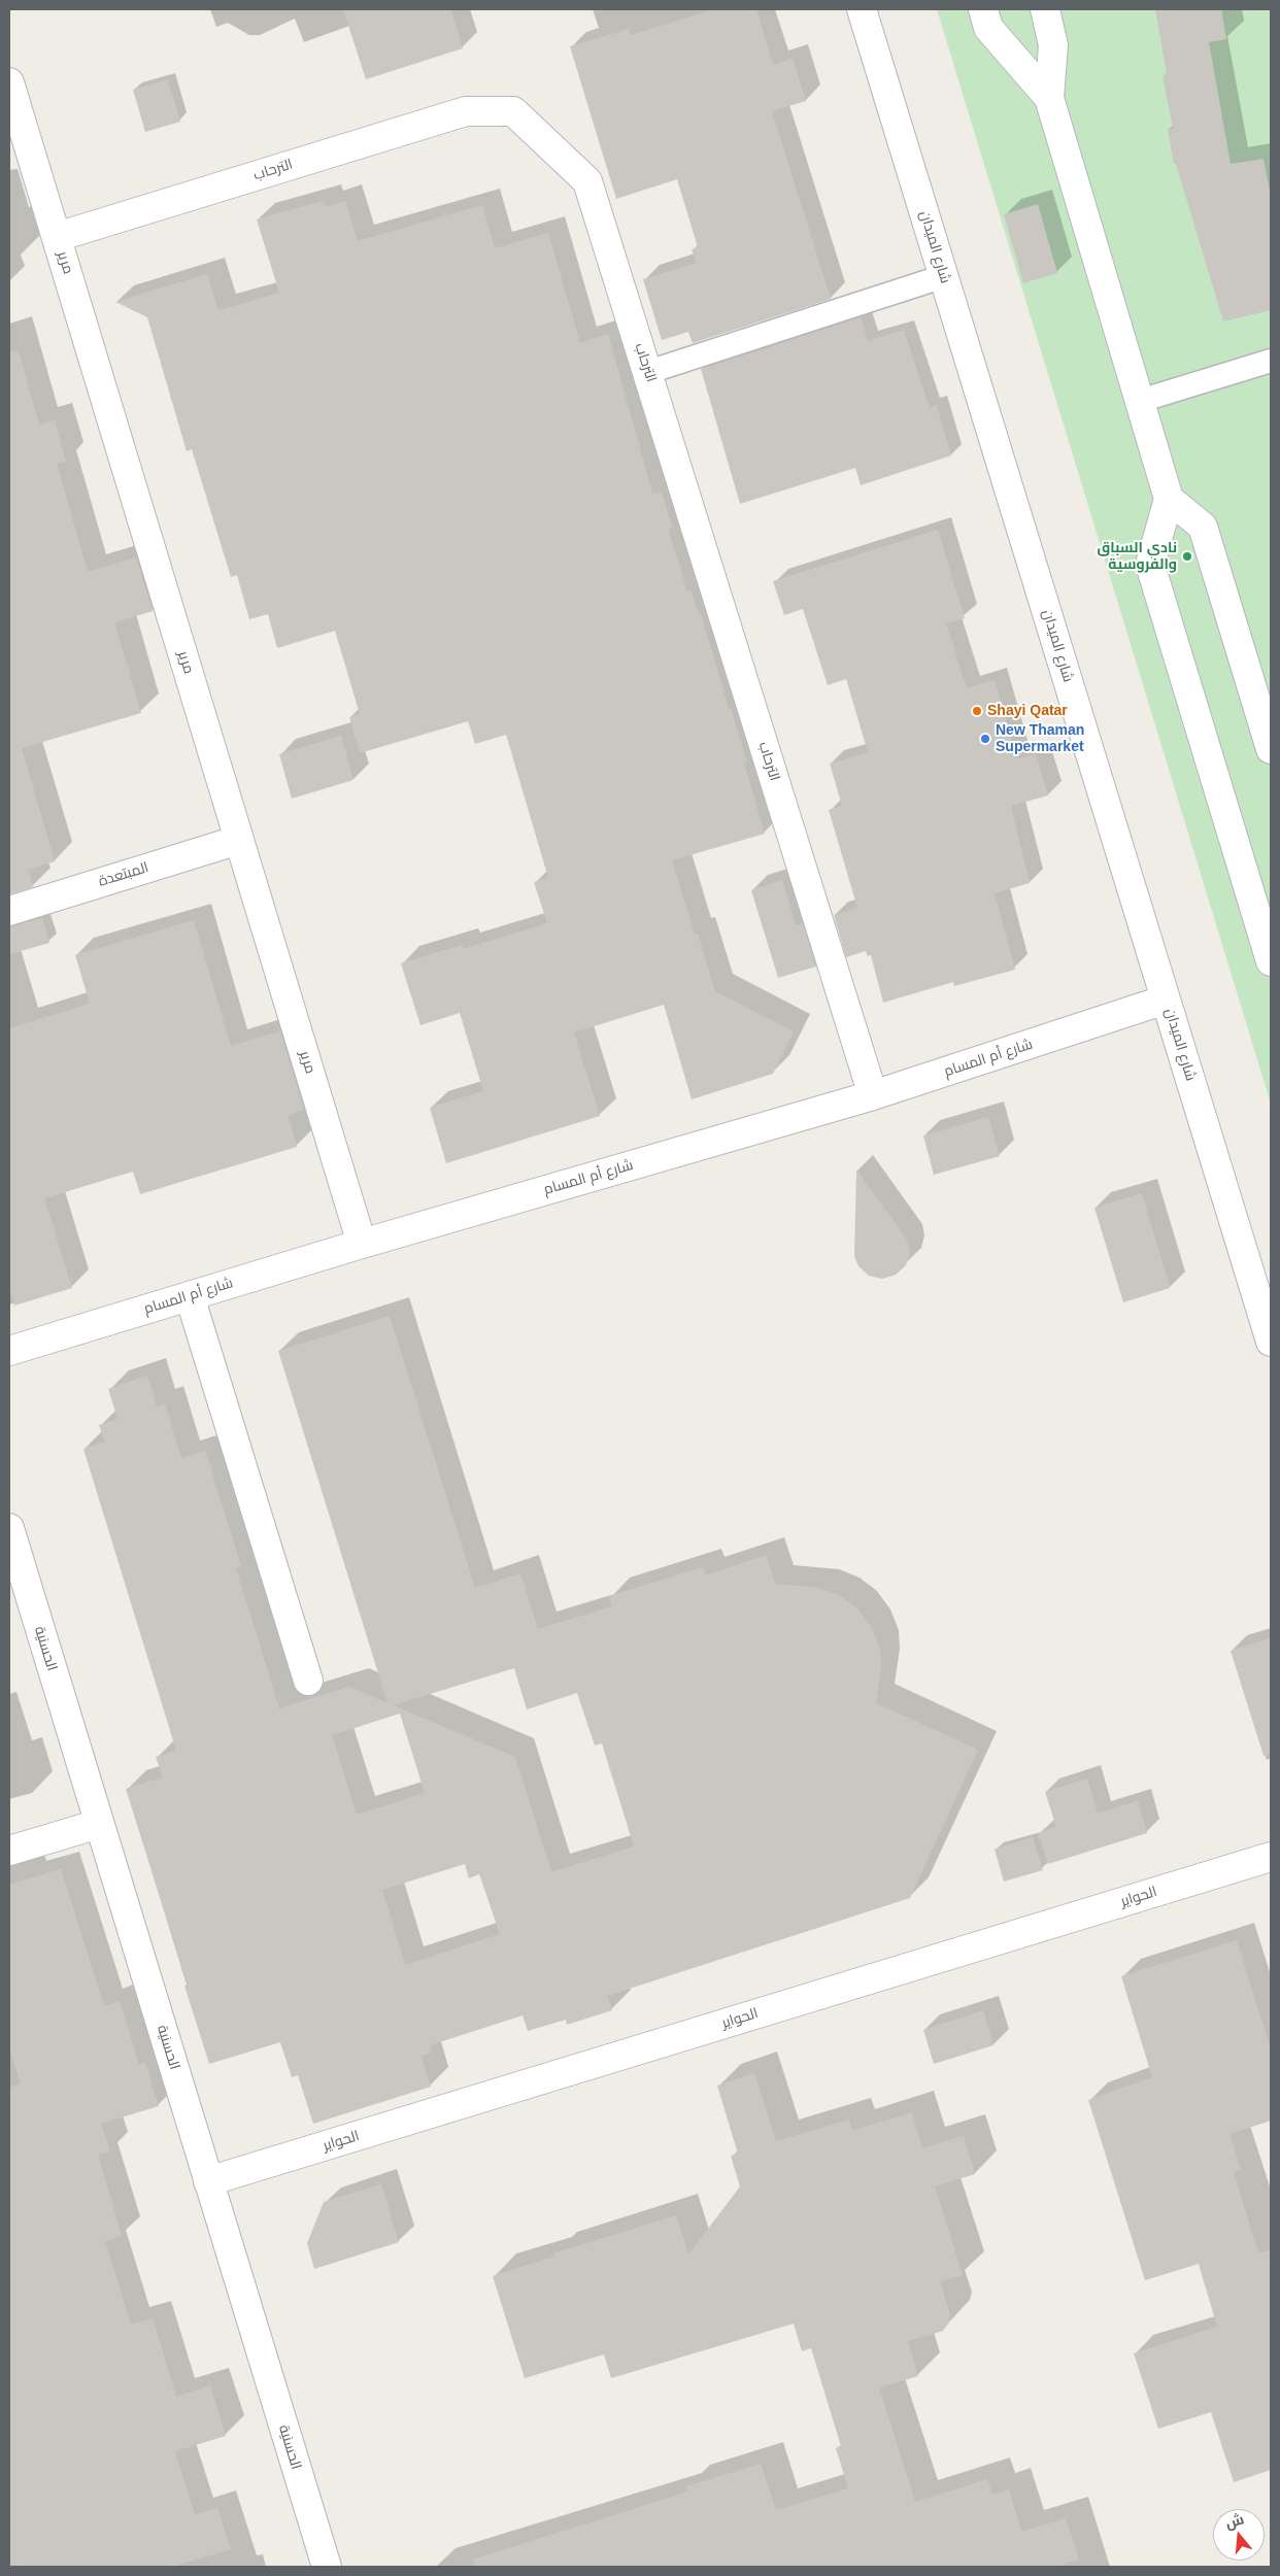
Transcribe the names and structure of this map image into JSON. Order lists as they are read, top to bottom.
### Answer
{
  "streets": {
    "street": [
      "الترحاب",
      "شارع الميدان",
      "مرير",
      "المبتعدة",
      "شارع أم المسام",
      "الحسنية",
      "الحواير"
    ]
  },
  "crossings": [
    ["الترحاب", "مرير"],
    ["الترحاب", "شارع أم المسام"],
    ["شارع الميدان", "شارع أم المسام"],
    ["مرير", "المبتعدة"],
    ["مرير", "شارع أم المسام"],
    ["الحسنية", "الحواير"]
  ],
  "places": ["نادي السباق والفروسية", "Shayi Qatar", "New Thaman Supermarket"],
  "north": "top"
}
